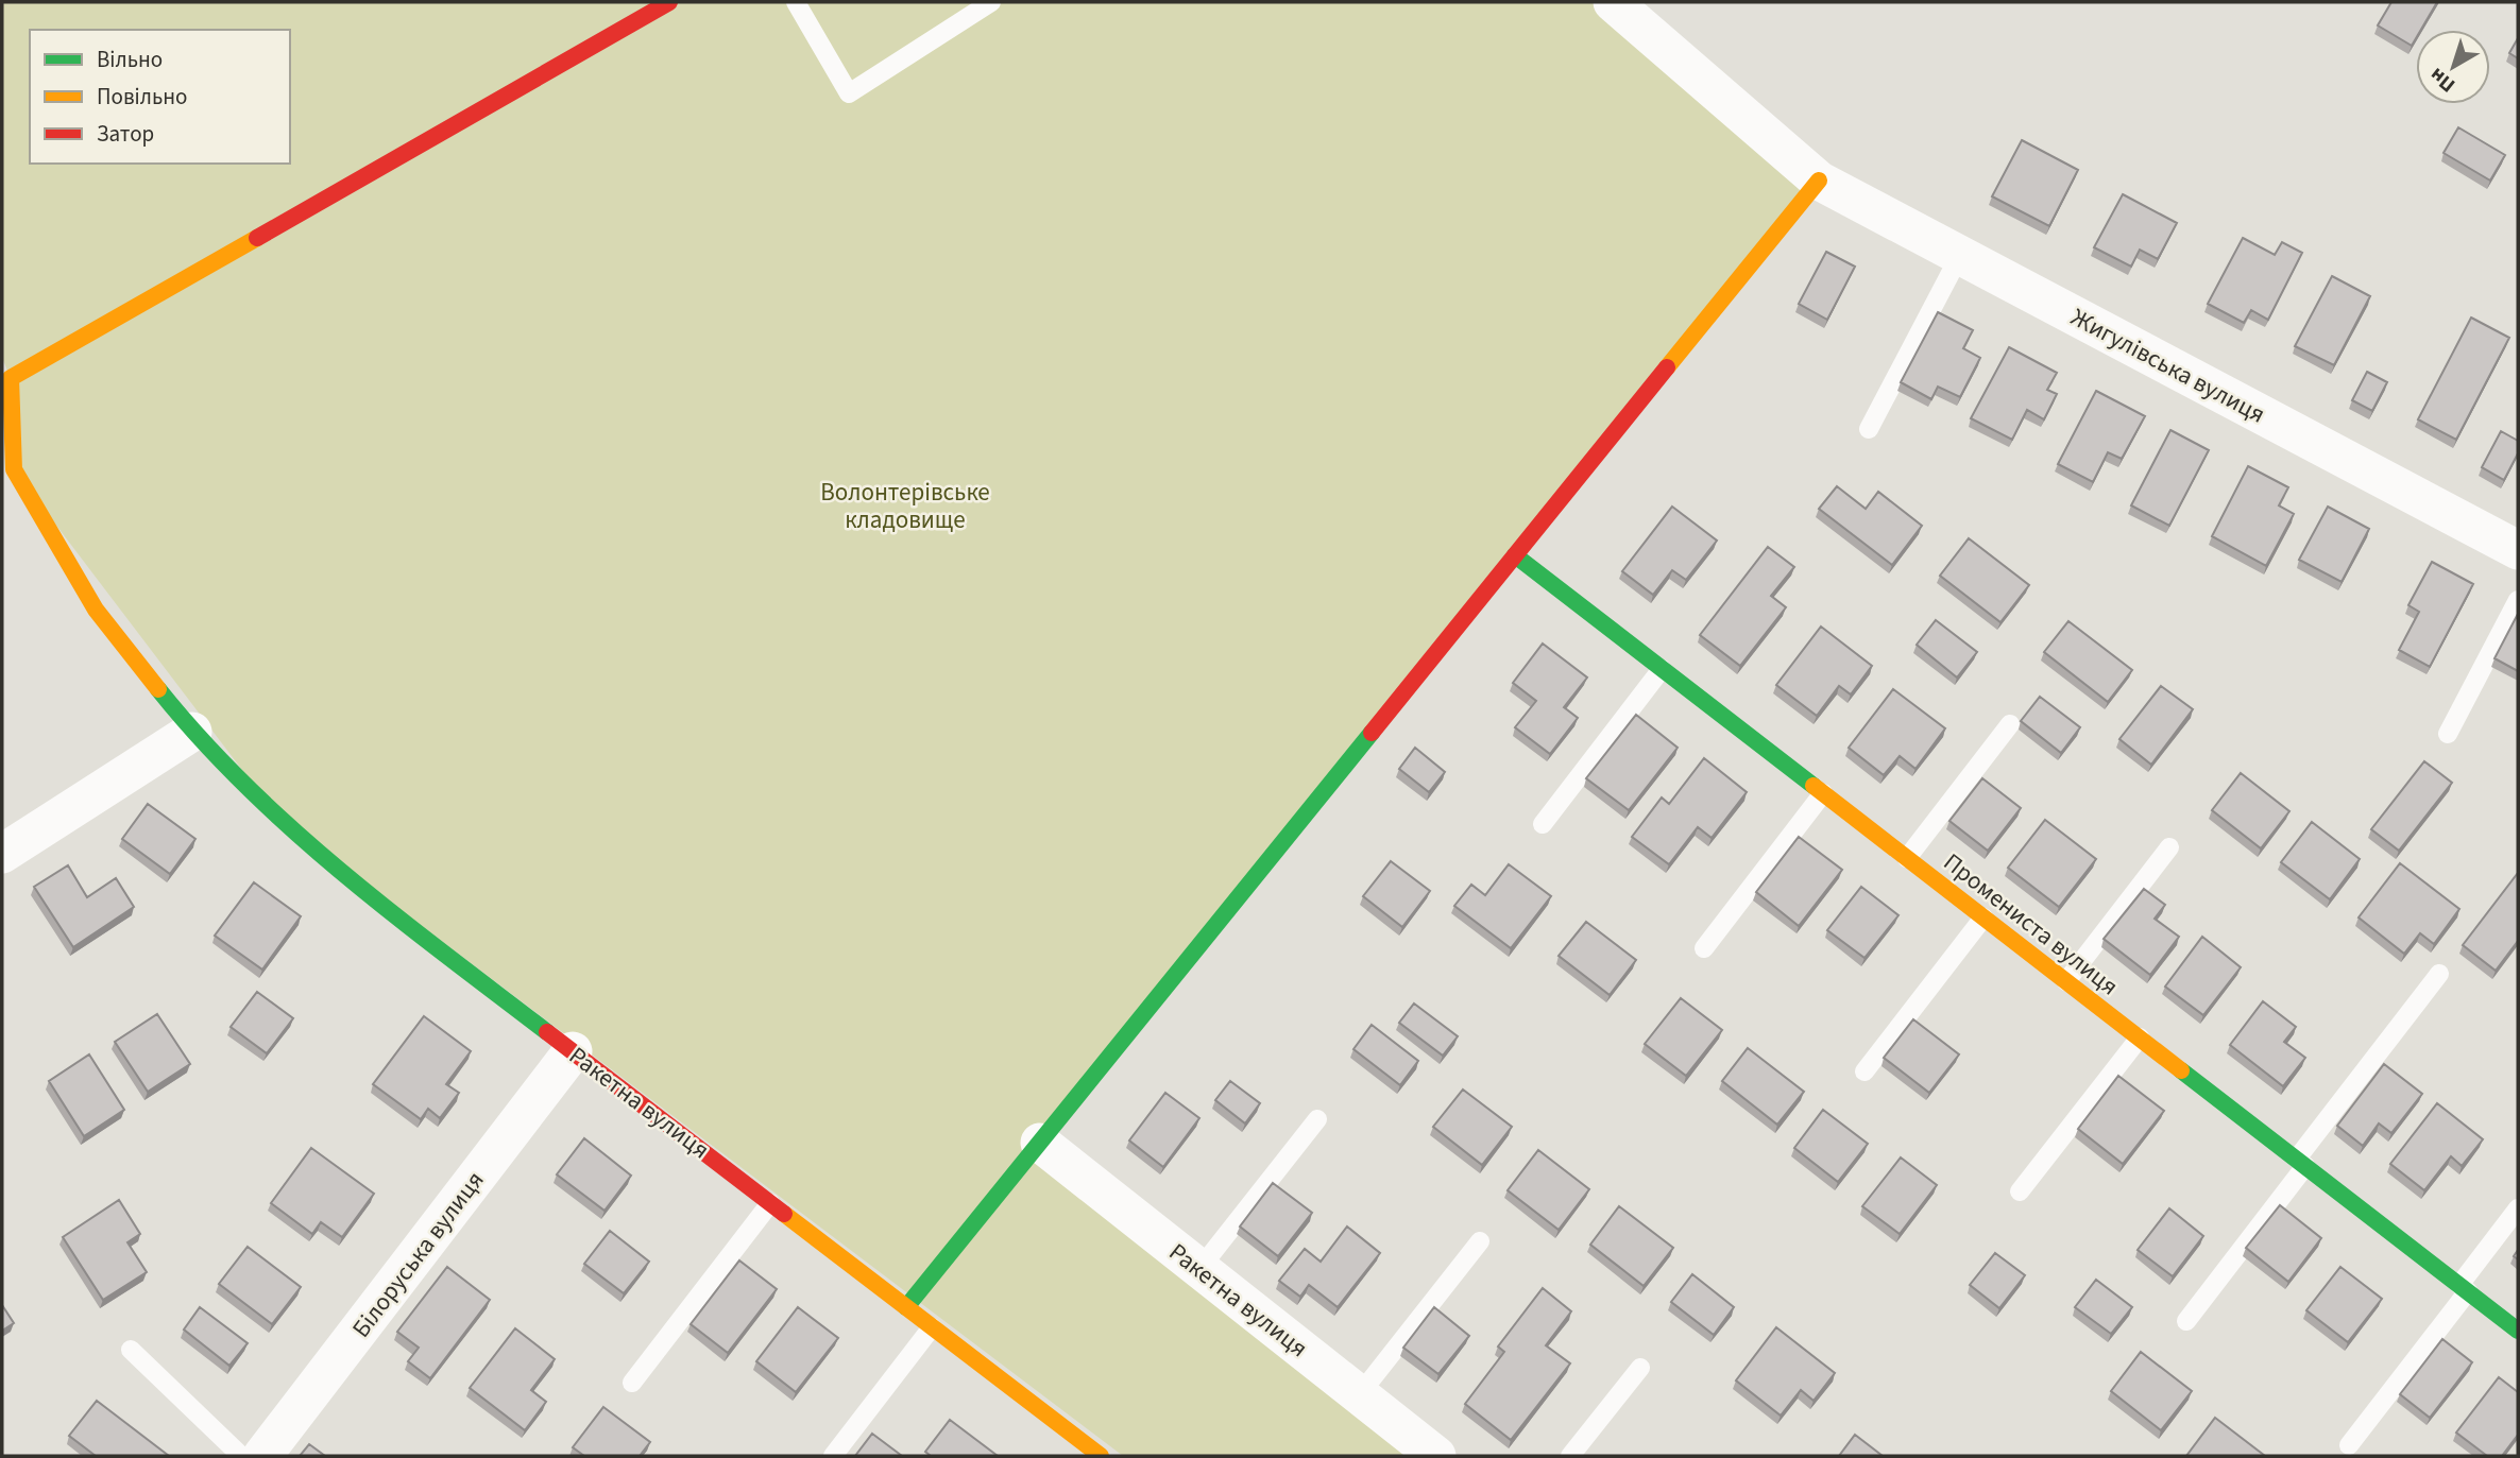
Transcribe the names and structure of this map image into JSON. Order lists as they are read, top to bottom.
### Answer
{
  "streets": {
    "street": [
      "Жигулівська вулиця",
      "Промениста вулиця",
      "Ракетна вулиця",
      "Білоруська вулиця"
    ]
  },
  "crossings": [
    ["Ракетна вулиця", "Білоруська вулиця"]
  ],
  "parks": ["Волонтерівське кладовище"],
  "legend": ["Вільно", "Повільно", "Затор"],
  "north": "bottom left"
}
